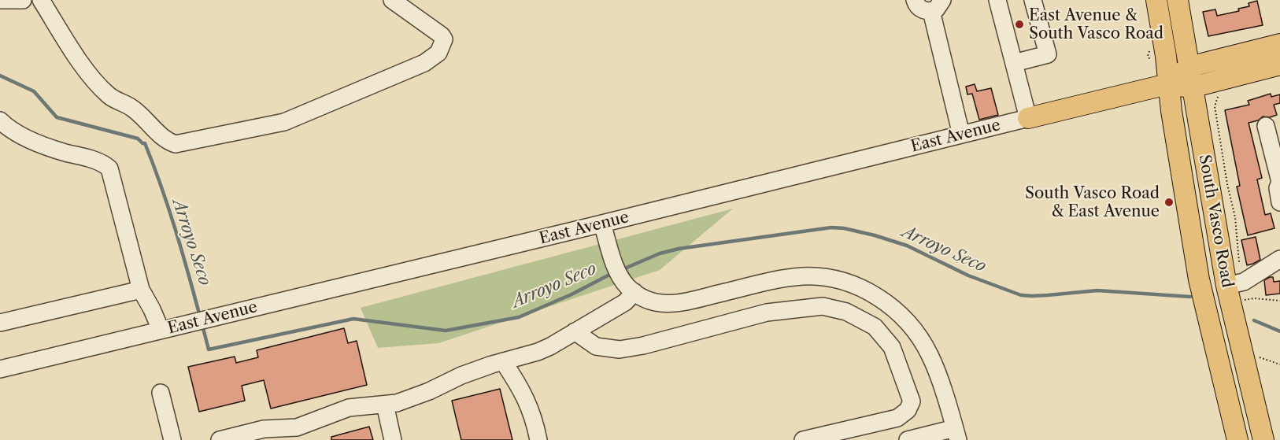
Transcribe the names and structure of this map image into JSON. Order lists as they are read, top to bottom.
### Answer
{
  "streets": {
    "main road": ["East Avenue", "South Vasco Road"]
  },
  "crossings": [
    ["East Avenue", "South Vasco Road"]
  ],
  "water": ["Arroyo Seco"],
  "places": ["East Avenue & South Vasco Road", "South Vasco Road & East Avenue"]
}
